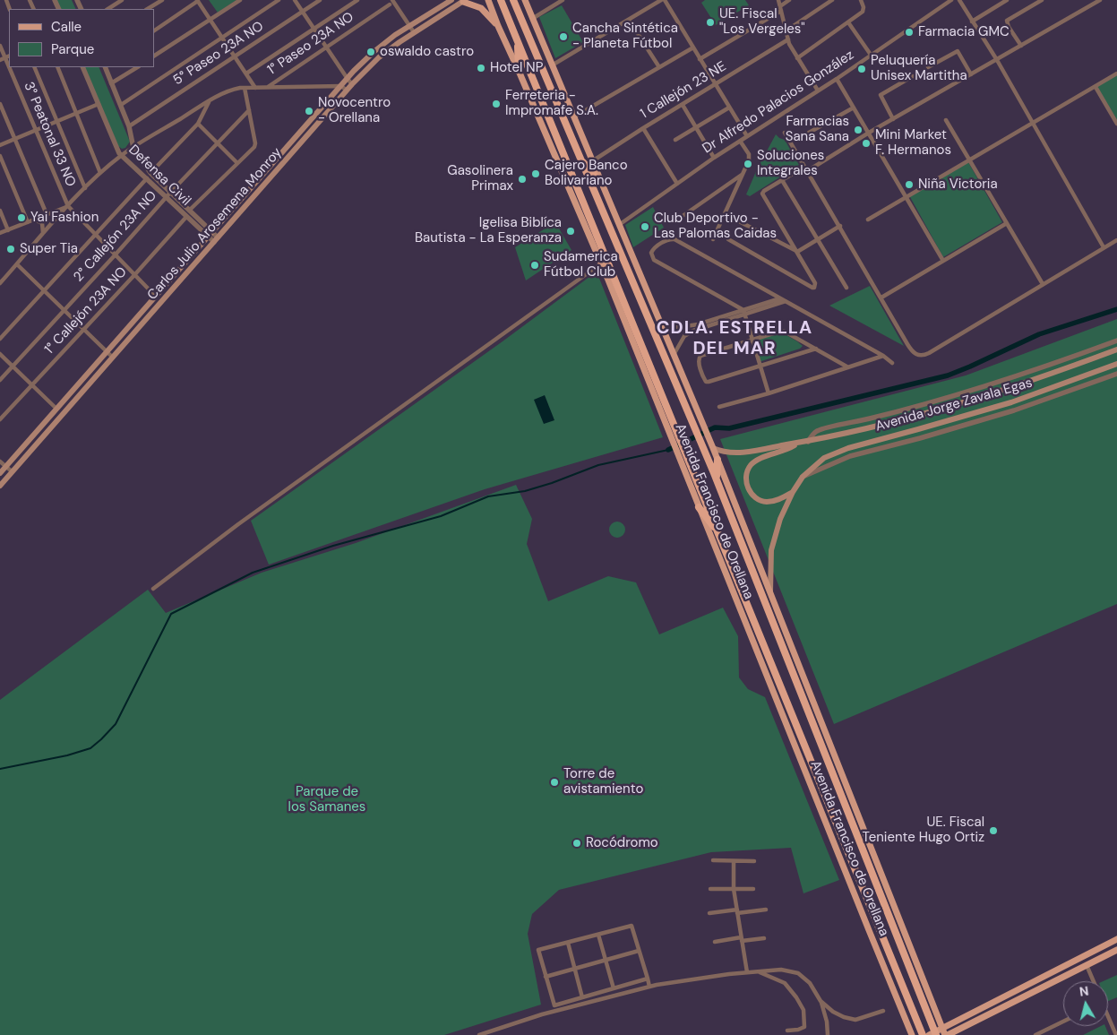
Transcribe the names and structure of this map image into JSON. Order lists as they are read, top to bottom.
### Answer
{
  "streets": {
    "highway": ["Avenida Francisco de Orellana"],
    "main road": ["Carlos Julio Arosemena Monroy", "Avenida Jorge Zavala Egas"],
    "street": [
      "1° Paseo 23A NO",
      "5° Paseo 23A NO",
      "1 Callejón 23 NE",
      "Dr Alfredo Palacios González",
      "3° Peatonal 33 NO",
      "Defensa Civil",
      "2° Callejón 23A NO",
      "1° Callejón 23A NO"
    ]
  },
  "crossings": [
    ["5° Paseo 23A NO", "Defensa Civil"],
    ["1 Callejón 23 NE", "Avenida Francisco de Orellana"],
    ["Dr Alfredo Palacios González", "Avenida Francisco de Orellana"],
    ["3° Peatonal 33 NO", "Carlos Julio Arosemena Monroy"],
    ["3° Peatonal 33 NO", "2° Callejón 23A NO"],
    ["3° Peatonal 33 NO", "1° Callejón 23A NO"],
    ["Defensa Civil", "Carlos Julio Arosemena Monroy"],
    ["Defensa Civil", "2° Callejón 23A NO"],
    ["Defensa Civil", "1° Callejón 23A NO"],
    ["Avenida Jorge Zavala Egas", "Avenida Francisco de Orellana"]
  ],
  "districts": ["CDLA. ESTRELLA DEL MAR"],
  "parks": ["Parque de los Samanes"],
  "places": [
    "UE. Fiscal \"Los Vergeles\"",
    "Farmacia GMC",
    "Cancha Sintética - Planeta Fútbol",
    "oswaldo castro",
    "Hotel NP",
    "Peluquería Unisex Martitha",
    "Ferreteria - Impromafe S.A.",
    "Novocentro - Orellana",
    "Farmacias Sana Sana",
    "Mini Market F. Hermanos",
    "Soluciones Integrales",
    "Cajero Banco Bolivariano",
    "Gasolinera Primax",
    "Niña Victoria",
    "Yai Fashion",
    "Club Deportivo - Las Palomas Caidas",
    "Igelisa Biblíca Bautista - La Esperanza",
    "Super Tia",
    "Sudamerica Fútbol Club",
    "Torre de avistamiento",
    "UE. Fiscal Teniente Hugo Ortiz",
    "Rocódromo"
  ],
  "legend": ["Calle", "Parque"],
  "north": "top"
}
